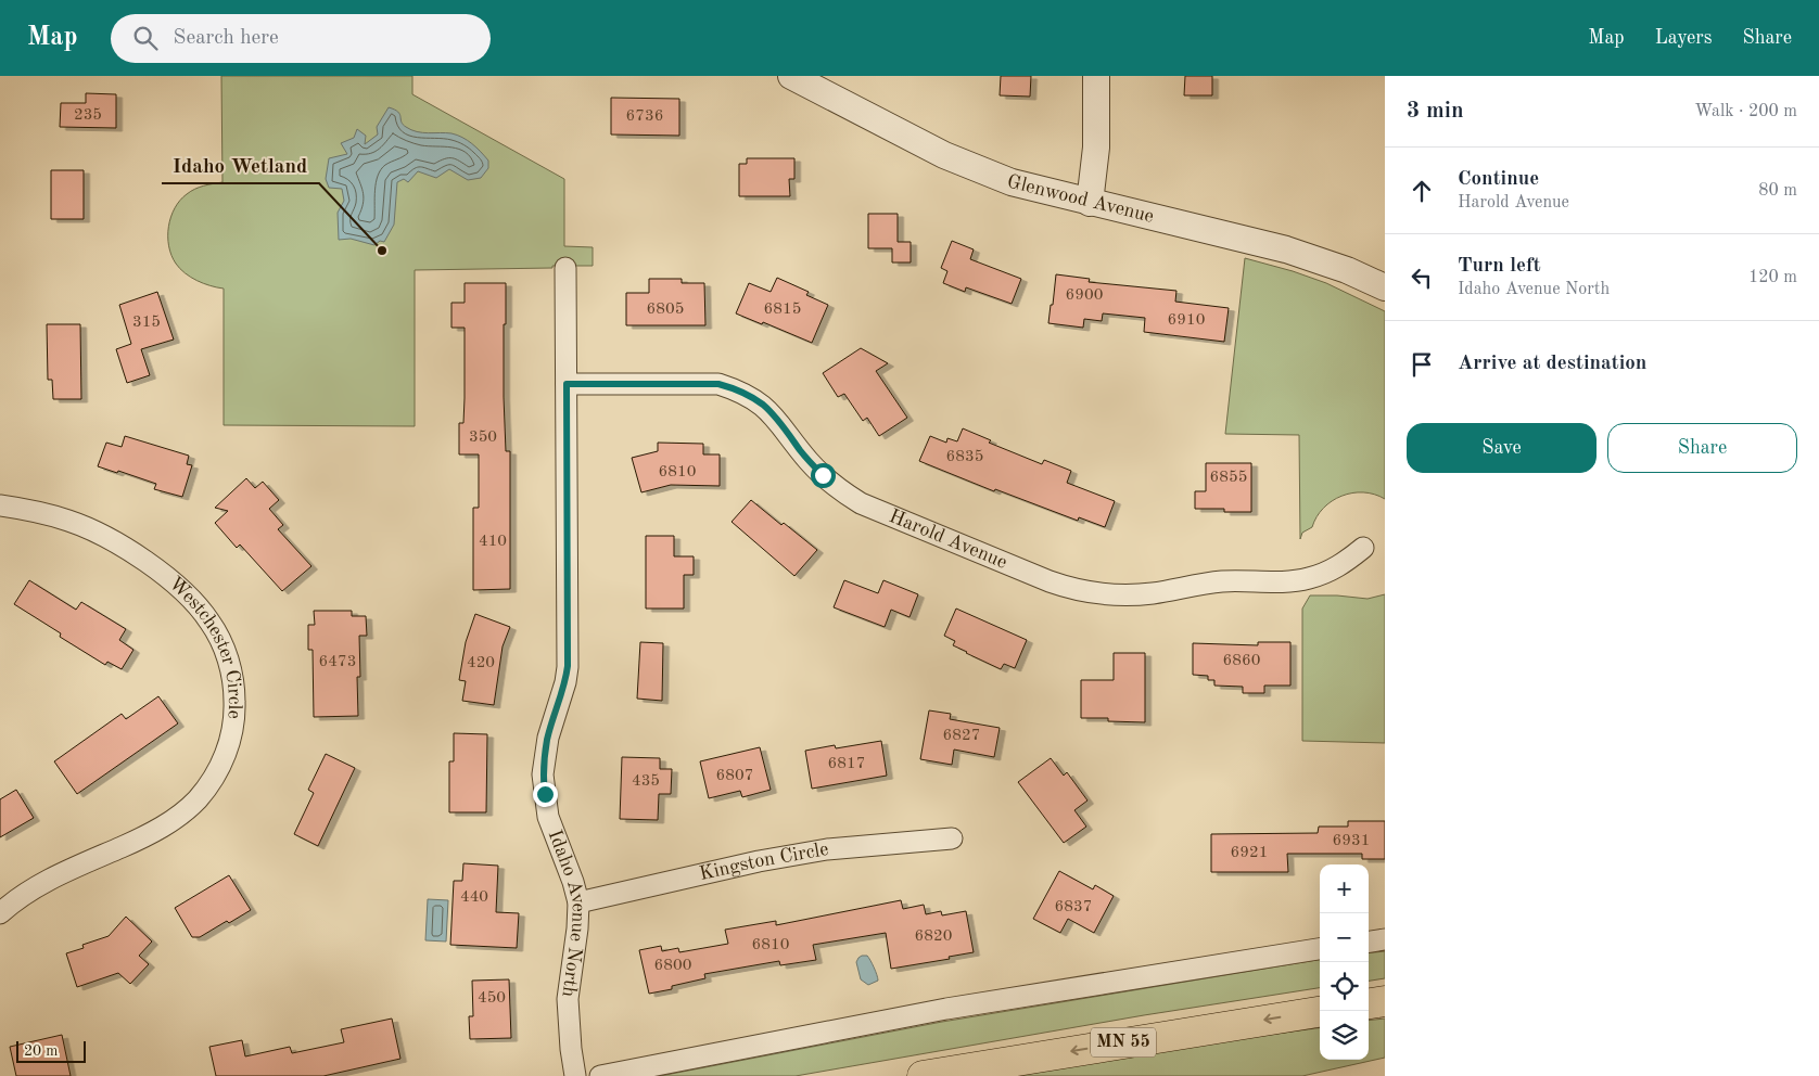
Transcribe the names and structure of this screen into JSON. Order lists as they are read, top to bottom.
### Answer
{
  "streets": {
    "highway": ["MN 55"],
    "street": [
      "Glenwood Avenue",
      "Harold Avenue",
      "Westchester Circle",
      "Kingston Circle",
      "Idaho Avenue North"
    ]
  },
  "crossings": [
    ["Harold Avenue", "Idaho Avenue North"],
    ["Kingston Circle", "Idaho Avenue North"]
  ],
  "places": ["Idaho Wetland"],
  "house_numbers": [
    "235",
    "6736",
    "6900",
    "6805",
    "6815",
    "6910",
    "315",
    "350",
    "6835",
    "6810",
    "6855",
    "410",
    "6860",
    "6473",
    "420",
    "6827",
    "6817",
    "6807",
    "435",
    "6931",
    "6921",
    "440",
    "6837",
    "6820",
    "6810",
    "6800",
    "450"
  ],
  "scale_bar": "20 m",
  "page": {
    "header": "Map",
    "search": "Search here",
    "nav": ["Map", "Layers", "Share"],
    "heading": ["3 min", "Walk · 200 m"],
    "list": [
      ["Continue", "Harold Avenue", "80 m"],
      ["Turn left", "Idaho Avenue North", "120 m"],
      "Arrive at destination"
    ],
    "buttons": ["Save", "Share"],
    "map_buttons": ["+", "−"],
    "scale": "20 m"
  }
}
